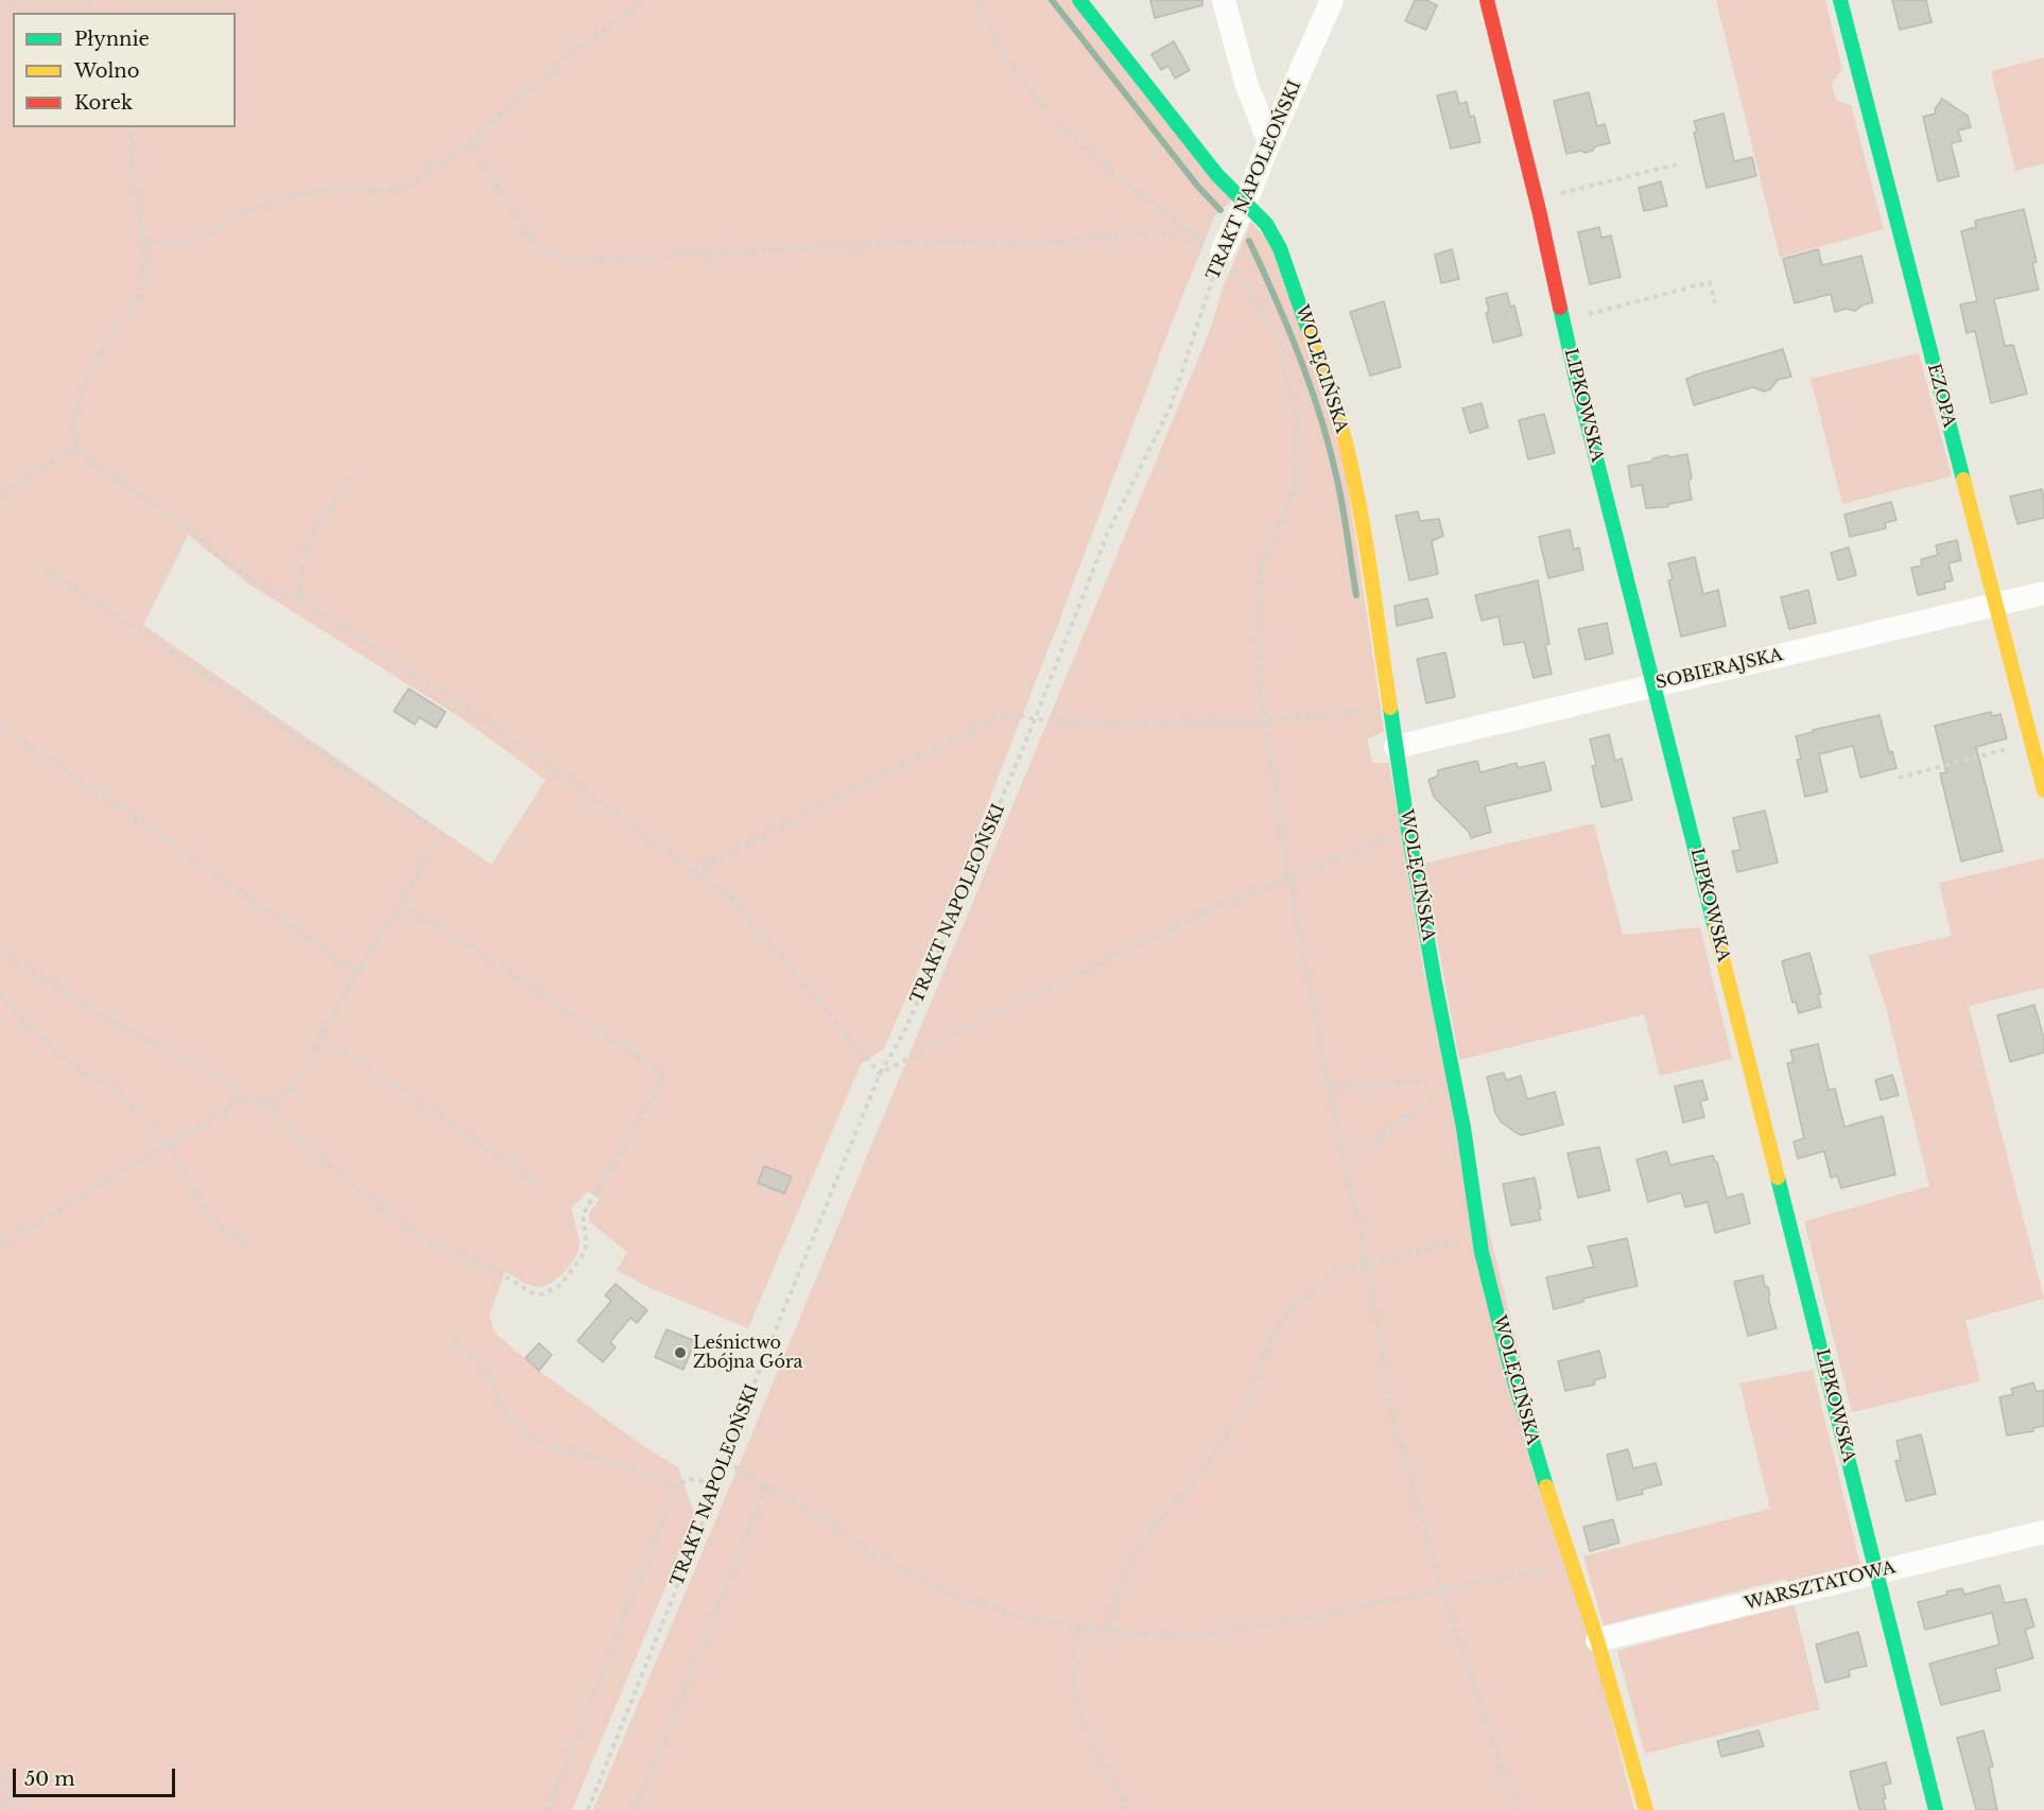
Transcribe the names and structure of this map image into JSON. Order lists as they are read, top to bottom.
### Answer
{
  "streets": {
    "street": [
      "TRAKT NAPOLEOŃSKI",
      "WOLĘCIŃSKA",
      "EZOPA",
      "LIPKOWSKA",
      "SOBIERAJSKA",
      "WARSZTATOWA"
    ]
  },
  "crossings": [
    ["TRAKT NAPOLEOŃSKI", "WOLĘCIŃSKA"],
    ["WOLĘCIŃSKA", "SOBIERAJSKA"],
    ["WOLĘCIŃSKA", "WARSZTATOWA"],
    ["EZOPA", "SOBIERAJSKA"],
    ["LIPKOWSKA", "SOBIERAJSKA"],
    ["LIPKOWSKA", "WARSZTATOWA"]
  ],
  "places": ["Leśnictwo Zbójna Góra"],
  "legend": ["Płynnie", "Wolno", "Korek"],
  "scale_bar": "50 m"
}
